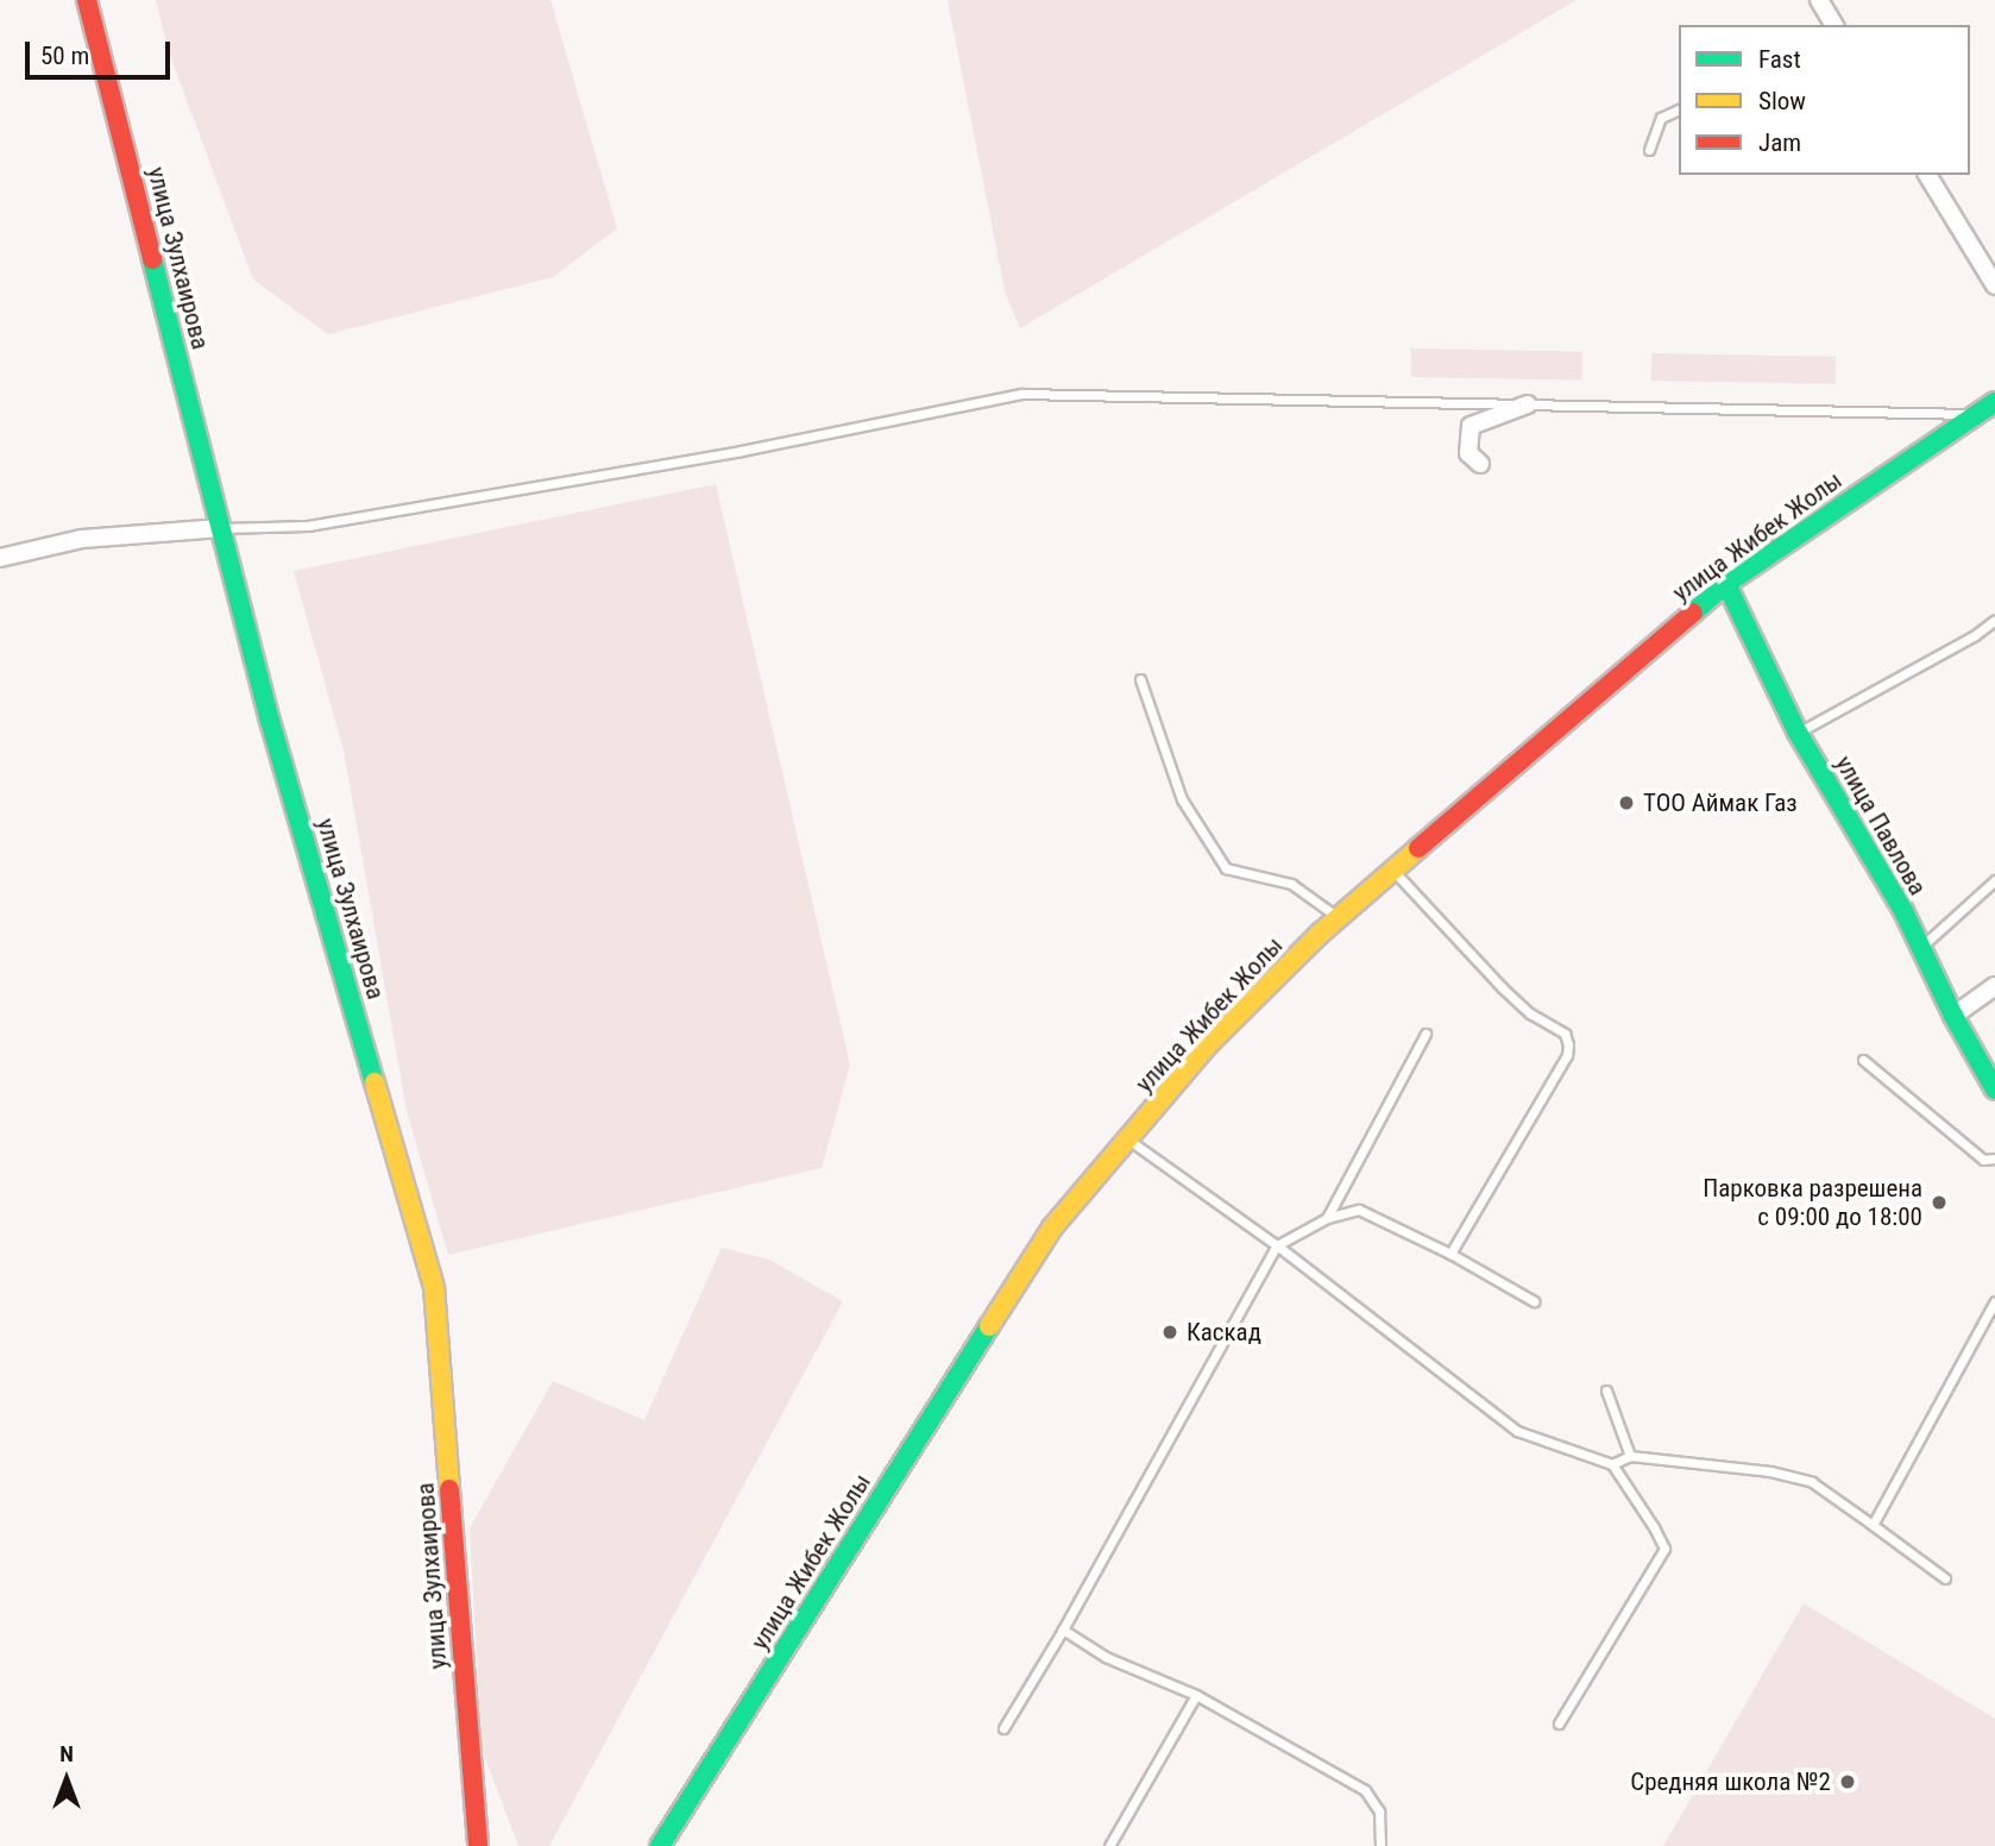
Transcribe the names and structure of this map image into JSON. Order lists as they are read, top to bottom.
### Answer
{
  "streets": {
    "street": ["улица Зулхаирова", "улица Жибек Жолы", "улица Павлова"]
  },
  "crossings": [
    ["улица Жибек Жолы", "улица Павлова"]
  ],
  "places": [
    "ТОО Аймак Газ",
    "Парковка разрешена с 09:00 до 18:00",
    "Каскад",
    "Средняя школа №2"
  ],
  "legend": ["Fast", "Slow", "Jam"],
  "scale_bar": "50 m",
  "north": "top"
}
